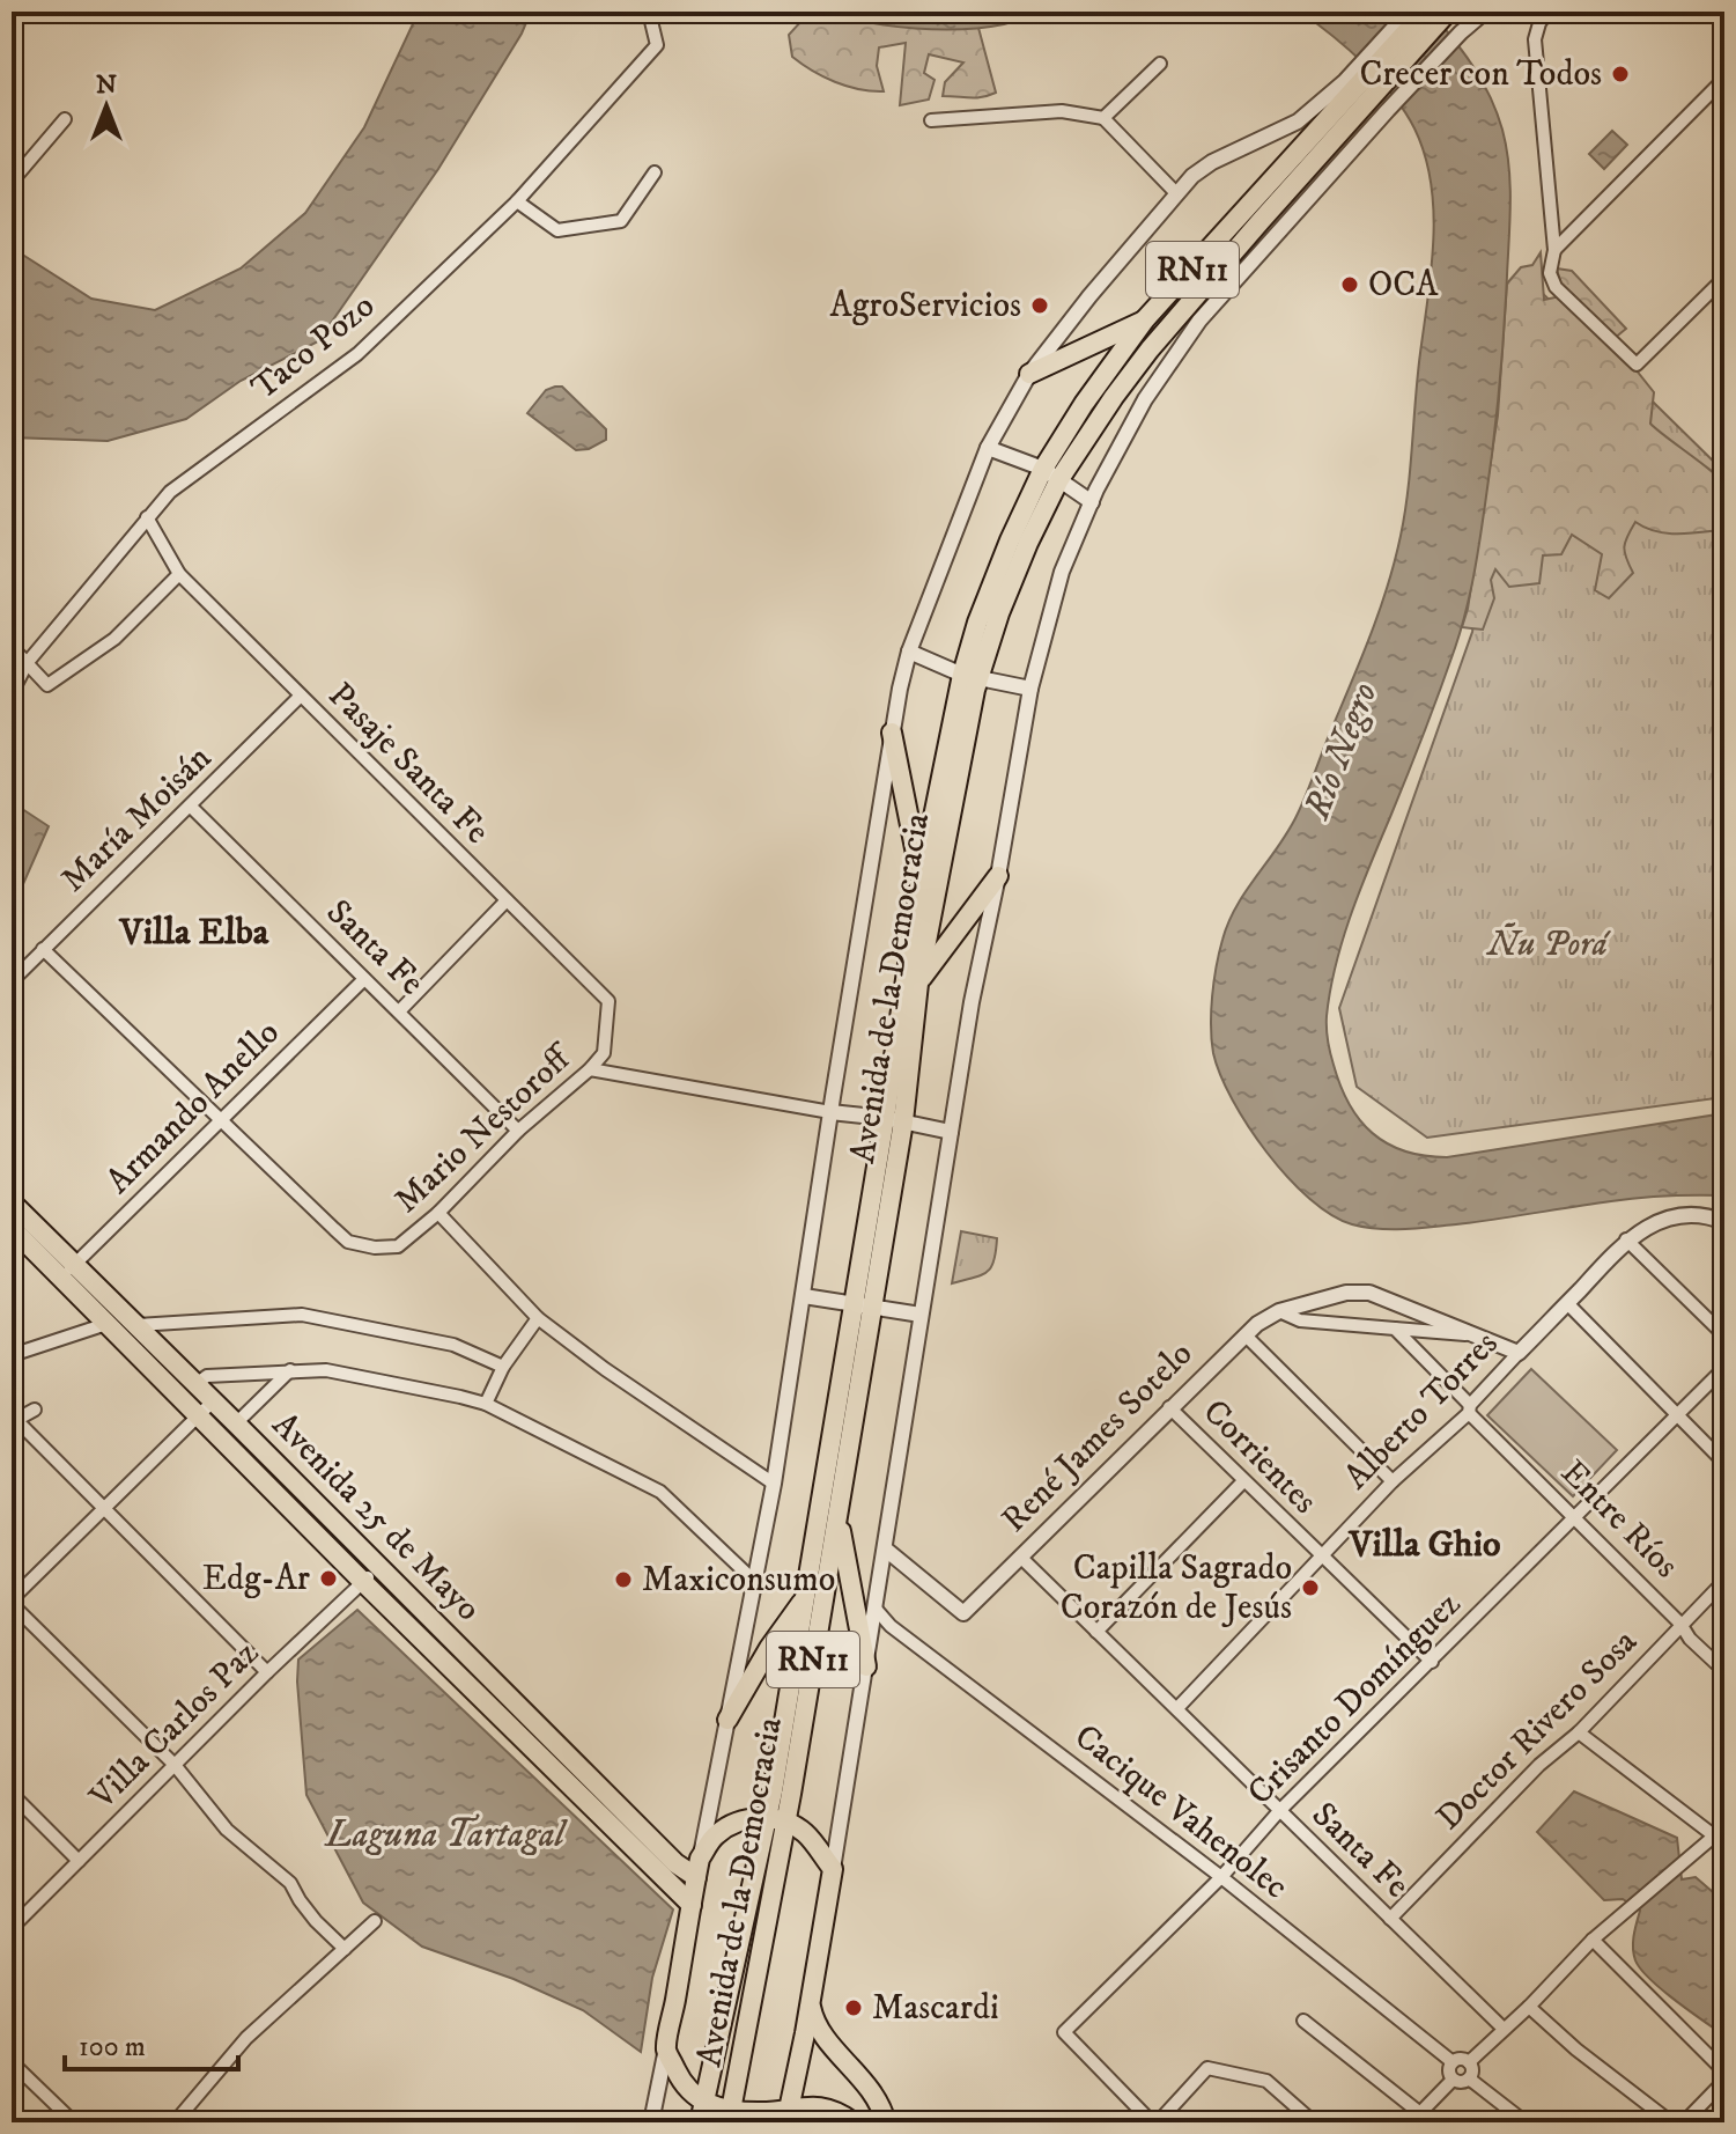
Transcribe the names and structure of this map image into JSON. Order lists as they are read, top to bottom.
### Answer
{
  "streets": {
    "main road": ["RN11", "Avenida de la Democracia", "Avenida 25 de Mayo"],
    "street": [
      "Taco Pozo",
      "Pasaje Santa Fe",
      "María Moisán",
      "Santa Fe",
      "Armando Anello",
      "Mario Nestoroff",
      "Alberto Torres",
      "René James Sotelo",
      "Corrientes",
      "Entre Ríos",
      "Crisanto Domínguez",
      "Villa Carlos Paz",
      "Doctor Rivero Sosa",
      "Cacique Vahenolec"
    ]
  },
  "crossings": [
    ["RN11", "Avenida de la Democracia"],
    ["Taco Pozo", "Pasaje Santa Fe"],
    ["Pasaje Santa Fe", "María Moisán"],
    ["Pasaje Santa Fe", "Mario Nestoroff"],
    ["María Moisán", "Santa Fe"],
    ["Santa Fe", "Armando Anello"],
    ["Santa Fe", "Mario Nestoroff"],
    ["Santa Fe", "Alberto Torres"],
    ["Santa Fe", "René James Sotelo"],
    ["Santa Fe", "Crisanto Domínguez"],
    ["Santa Fe", "Doctor Rivero Sosa"],
    ["Avenida de la Democracia", "René James Sotelo"],
    ["Avenida de la Democracia", "Avenida 25 de Mayo"],
    ["Avenida de la Democracia", "Cacique Vahenolec"],
    ["Armando Anello", "Mario Nestoroff"],
    ["Armando Anello", "Avenida 25 de Mayo"],
    ["Alberto Torres", "Corrientes"],
    ["Alberto Torres", "Entre Ríos"],
    ["René James Sotelo", "Corrientes"],
    ["Corrientes", "Crisanto Domínguez"],
    ["Avenida 25 de Mayo", "Villa Carlos Paz"],
    ["Entre Ríos", "Crisanto Domínguez"],
    ["Entre Ríos", "Doctor Rivero Sosa"],
    ["Crisanto Domínguez", "Cacique Vahenolec"]
  ],
  "districts": ["Villa Elba", "Villa Ghio"],
  "water": ["Río Negro", "Laguna Tartagal"],
  "parks": ["Ñu Porá"],
  "places": [
    "Crecer con Todos",
    "OCA",
    "AgroServicios",
    "Edg-Ar",
    "Maxiconsumo",
    "Capilla Sagrado Corazón de Jesús",
    "Mascardi"
  ],
  "scale_bar": "100 m",
  "north": "top"
}
